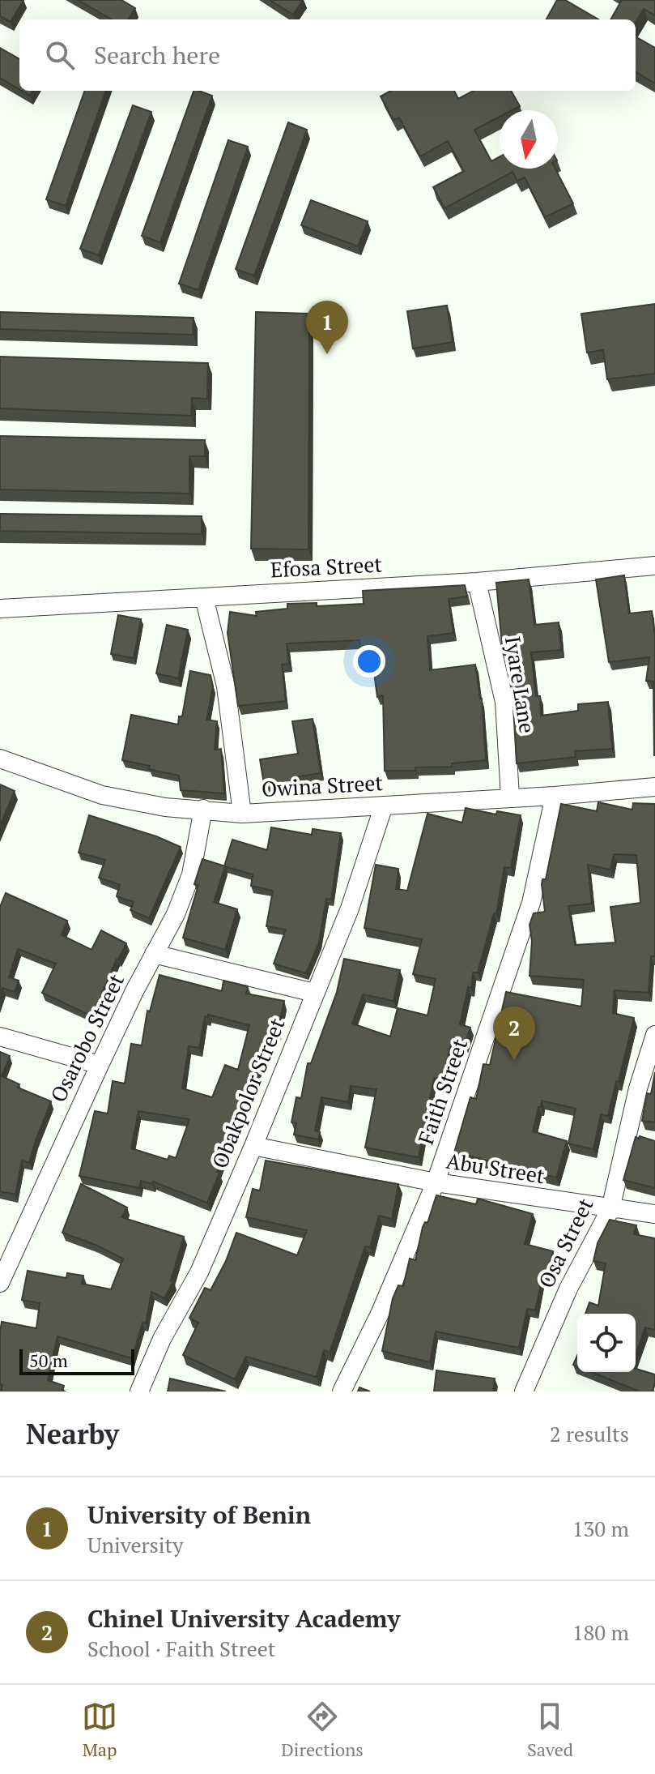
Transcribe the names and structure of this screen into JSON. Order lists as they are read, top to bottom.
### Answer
{
  "streets": {
    "street": [
      "Efosa Street",
      "Iyare Lane",
      "Owina Street",
      "Osarobo Street",
      "Faith Street",
      "Obakpolor Street",
      "Abu Street",
      "Osa Street"
    ]
  },
  "crossings": [
    ["Efosa Street", "Iyare Lane"],
    ["Iyare Lane", "Owina Street"],
    ["Owina Street", "Osarobo Street"],
    ["Owina Street", "Faith Street"],
    ["Owina Street", "Obakpolor Street"],
    ["Faith Street", "Abu Street"],
    ["Obakpolor Street", "Abu Street"],
    ["Abu Street", "Osa Street"]
  ],
  "scale_bar": "50 m",
  "north": "bottom",
  "page": {
    "search": "Search here",
    "pins": ["1", "2"],
    "scale": "50 m",
    "heading": ["Nearby", "2 results"],
    "list": [
      {
        "mark": "1",
        "name": "University of Benin",
        "note": "University",
        "value": "130 m"
      },
      {
        "mark": "2",
        "name": "Chinel University Academy",
        "note": "School · Faith Street",
        "value": "180 m"
      }
    ],
    "nav": ["Map", "Directions", "Saved"]
  }
}
